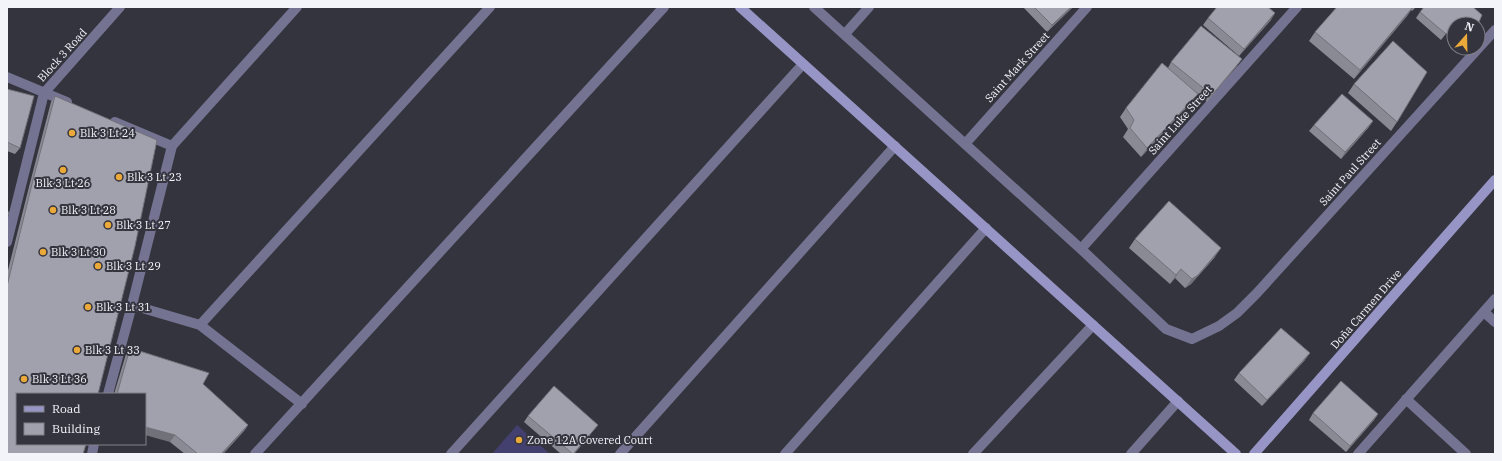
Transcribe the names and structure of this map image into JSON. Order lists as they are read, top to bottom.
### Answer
{
  "streets": {
    "street": [
      "Block 3 Road",
      "Saint Mark Street",
      "Saint Luke Street",
      "Saint Paul Street",
      "Doña Carmen Drive"
    ]
  },
  "crossings": [
    ["Saint Mark Street", "Saint Paul Street"],
    ["Saint Luke Street", "Saint Paul Street"]
  ],
  "places": [
    "Blk 3 Lt 24",
    "Blk 3 Lt 26",
    "Blk 3 Lt 23",
    "Blk 3 Lt 28",
    "Blk 3 Lt 27",
    "Blk 3 Lt 30",
    "Blk 3 Lt 29",
    "Blk 3 Lt 31",
    "Blk 3 Lt 33",
    "Blk 3 Lt 36",
    "Zone 12A Covered Court"
  ],
  "legend": ["Road", "Building"],
  "north": "top"
}
